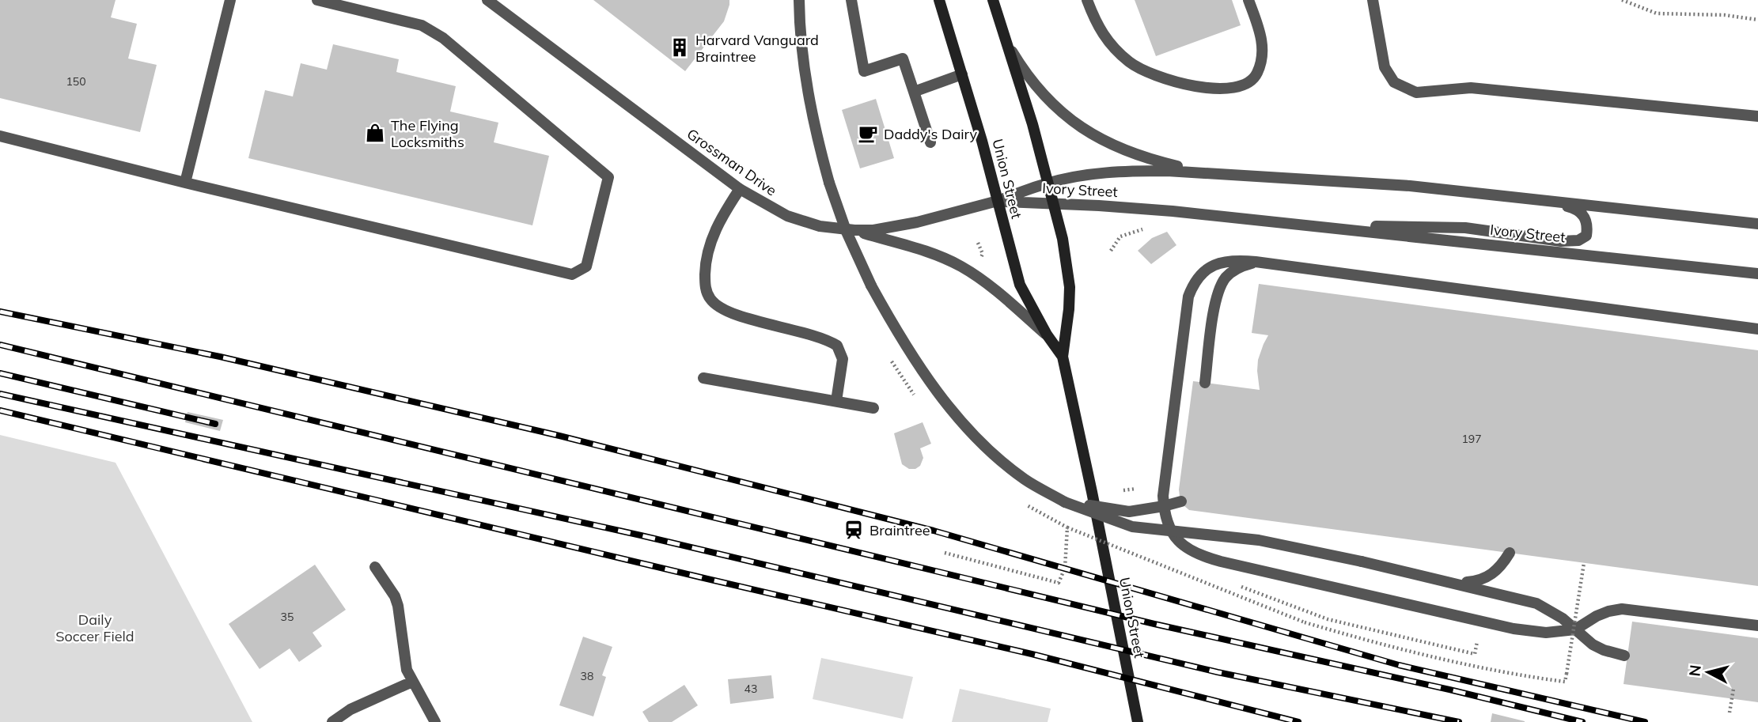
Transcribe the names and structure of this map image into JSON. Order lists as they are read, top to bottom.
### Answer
{
  "streets": {
    "main road": ["Union Street"],
    "street": ["Grossman Drive", "Ivory Street"]
  },
  "crossings": [
    ["Grossman Drive", "Union Street"],
    ["Grossman Drive", "Ivory Street"],
    ["Union Street", "Ivory Street"]
  ],
  "parks": ["Daily Soccer Field"],
  "places": {
    "building": ["Harvard Vanguard Braintree"],
    "shop": ["The Flying Locksmiths"],
    "cafe": ["Daddy's Dairy"],
    "station": ["Braintree"]
  },
  "house_numbers": [
    "150",
    "197",
    "35",
    "38",
    "43"
  ],
  "north": "left"
}
